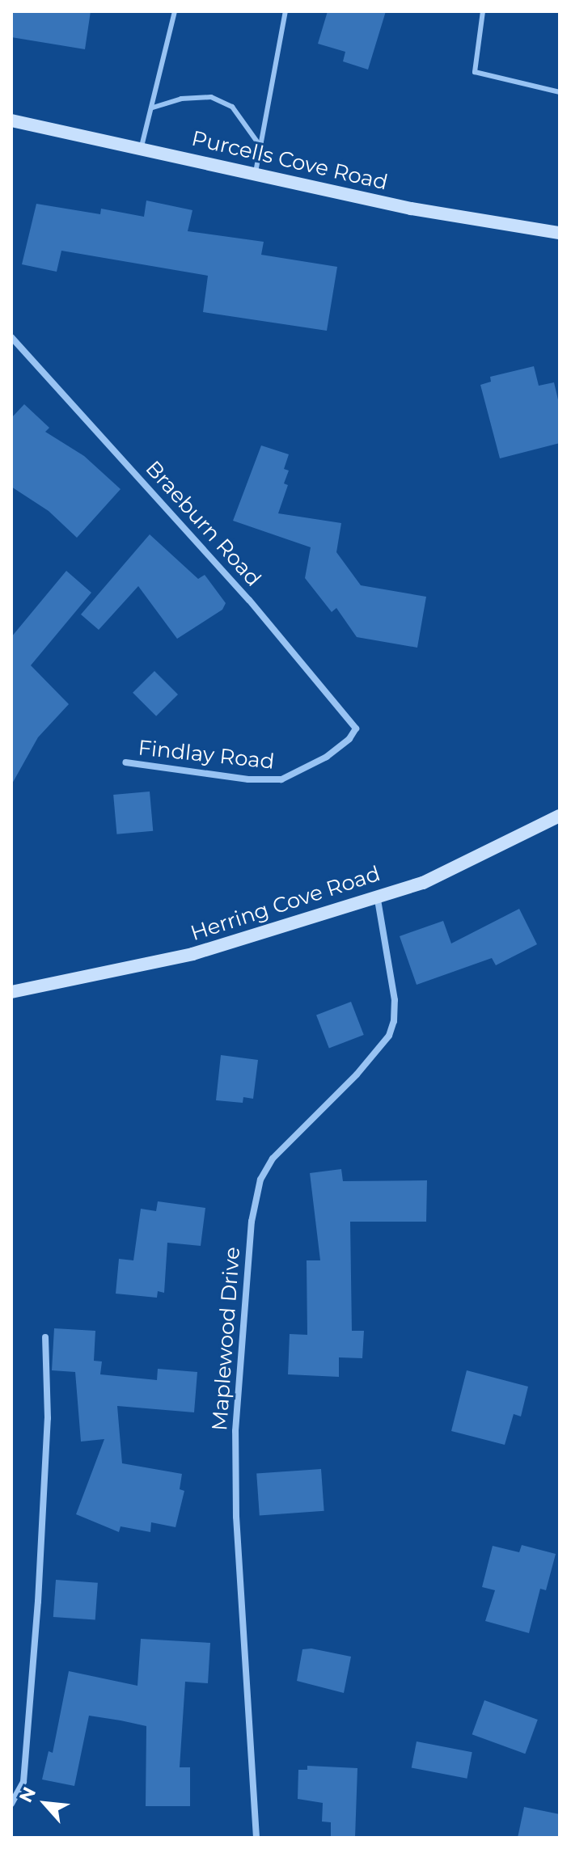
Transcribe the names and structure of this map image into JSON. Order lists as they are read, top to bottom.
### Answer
{
  "streets": {
    "main road": ["Purcells Cove Road", "Herring Cove Road"],
    "street": ["Braeburn Road", "Findlay Road", "Maplewood Drive"]
  },
  "crossings": [
    ["Braeburn Road", "Findlay Road"],
    ["Herring Cove Road", "Maplewood Drive"]
  ],
  "north": "top left"
}
